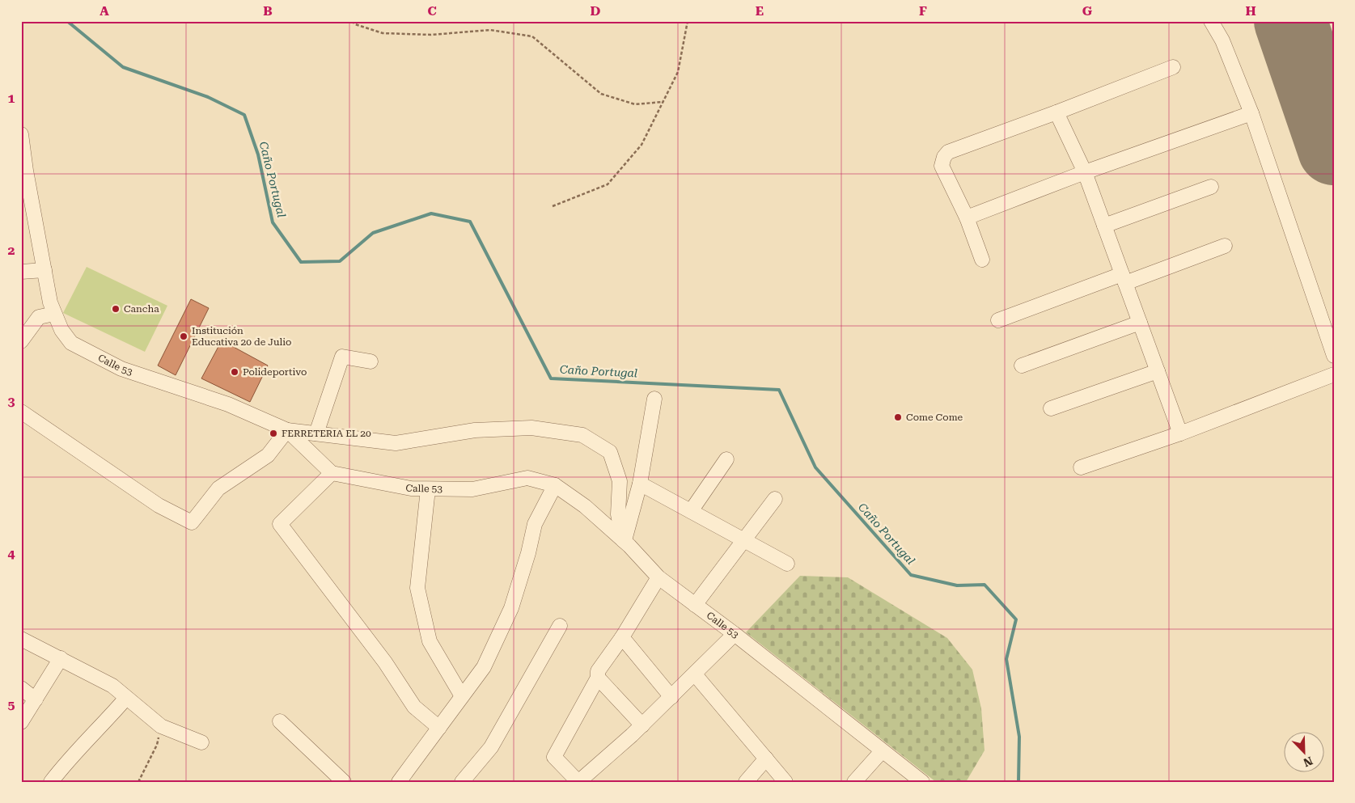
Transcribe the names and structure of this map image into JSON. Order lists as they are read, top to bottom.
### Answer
{
  "streets": {
    "street": ["Calle 53"]
  },
  "water": ["Caño Portugal"],
  "places": [
    "Cancha",
    "Institución Educativa 20 de Julio",
    "Polideportivo",
    "Come Come",
    "FERRETERIA EL 20"
  ],
  "north": "bottom right",
  "grid": {
    "columns": [
      "A",
      "B",
      "C",
      "D",
      "E",
      "F",
      "G",
      "H"
    ],
    "rows": [
      "1",
      "2",
      "3",
      "4",
      "5"
    ]
  }
}
